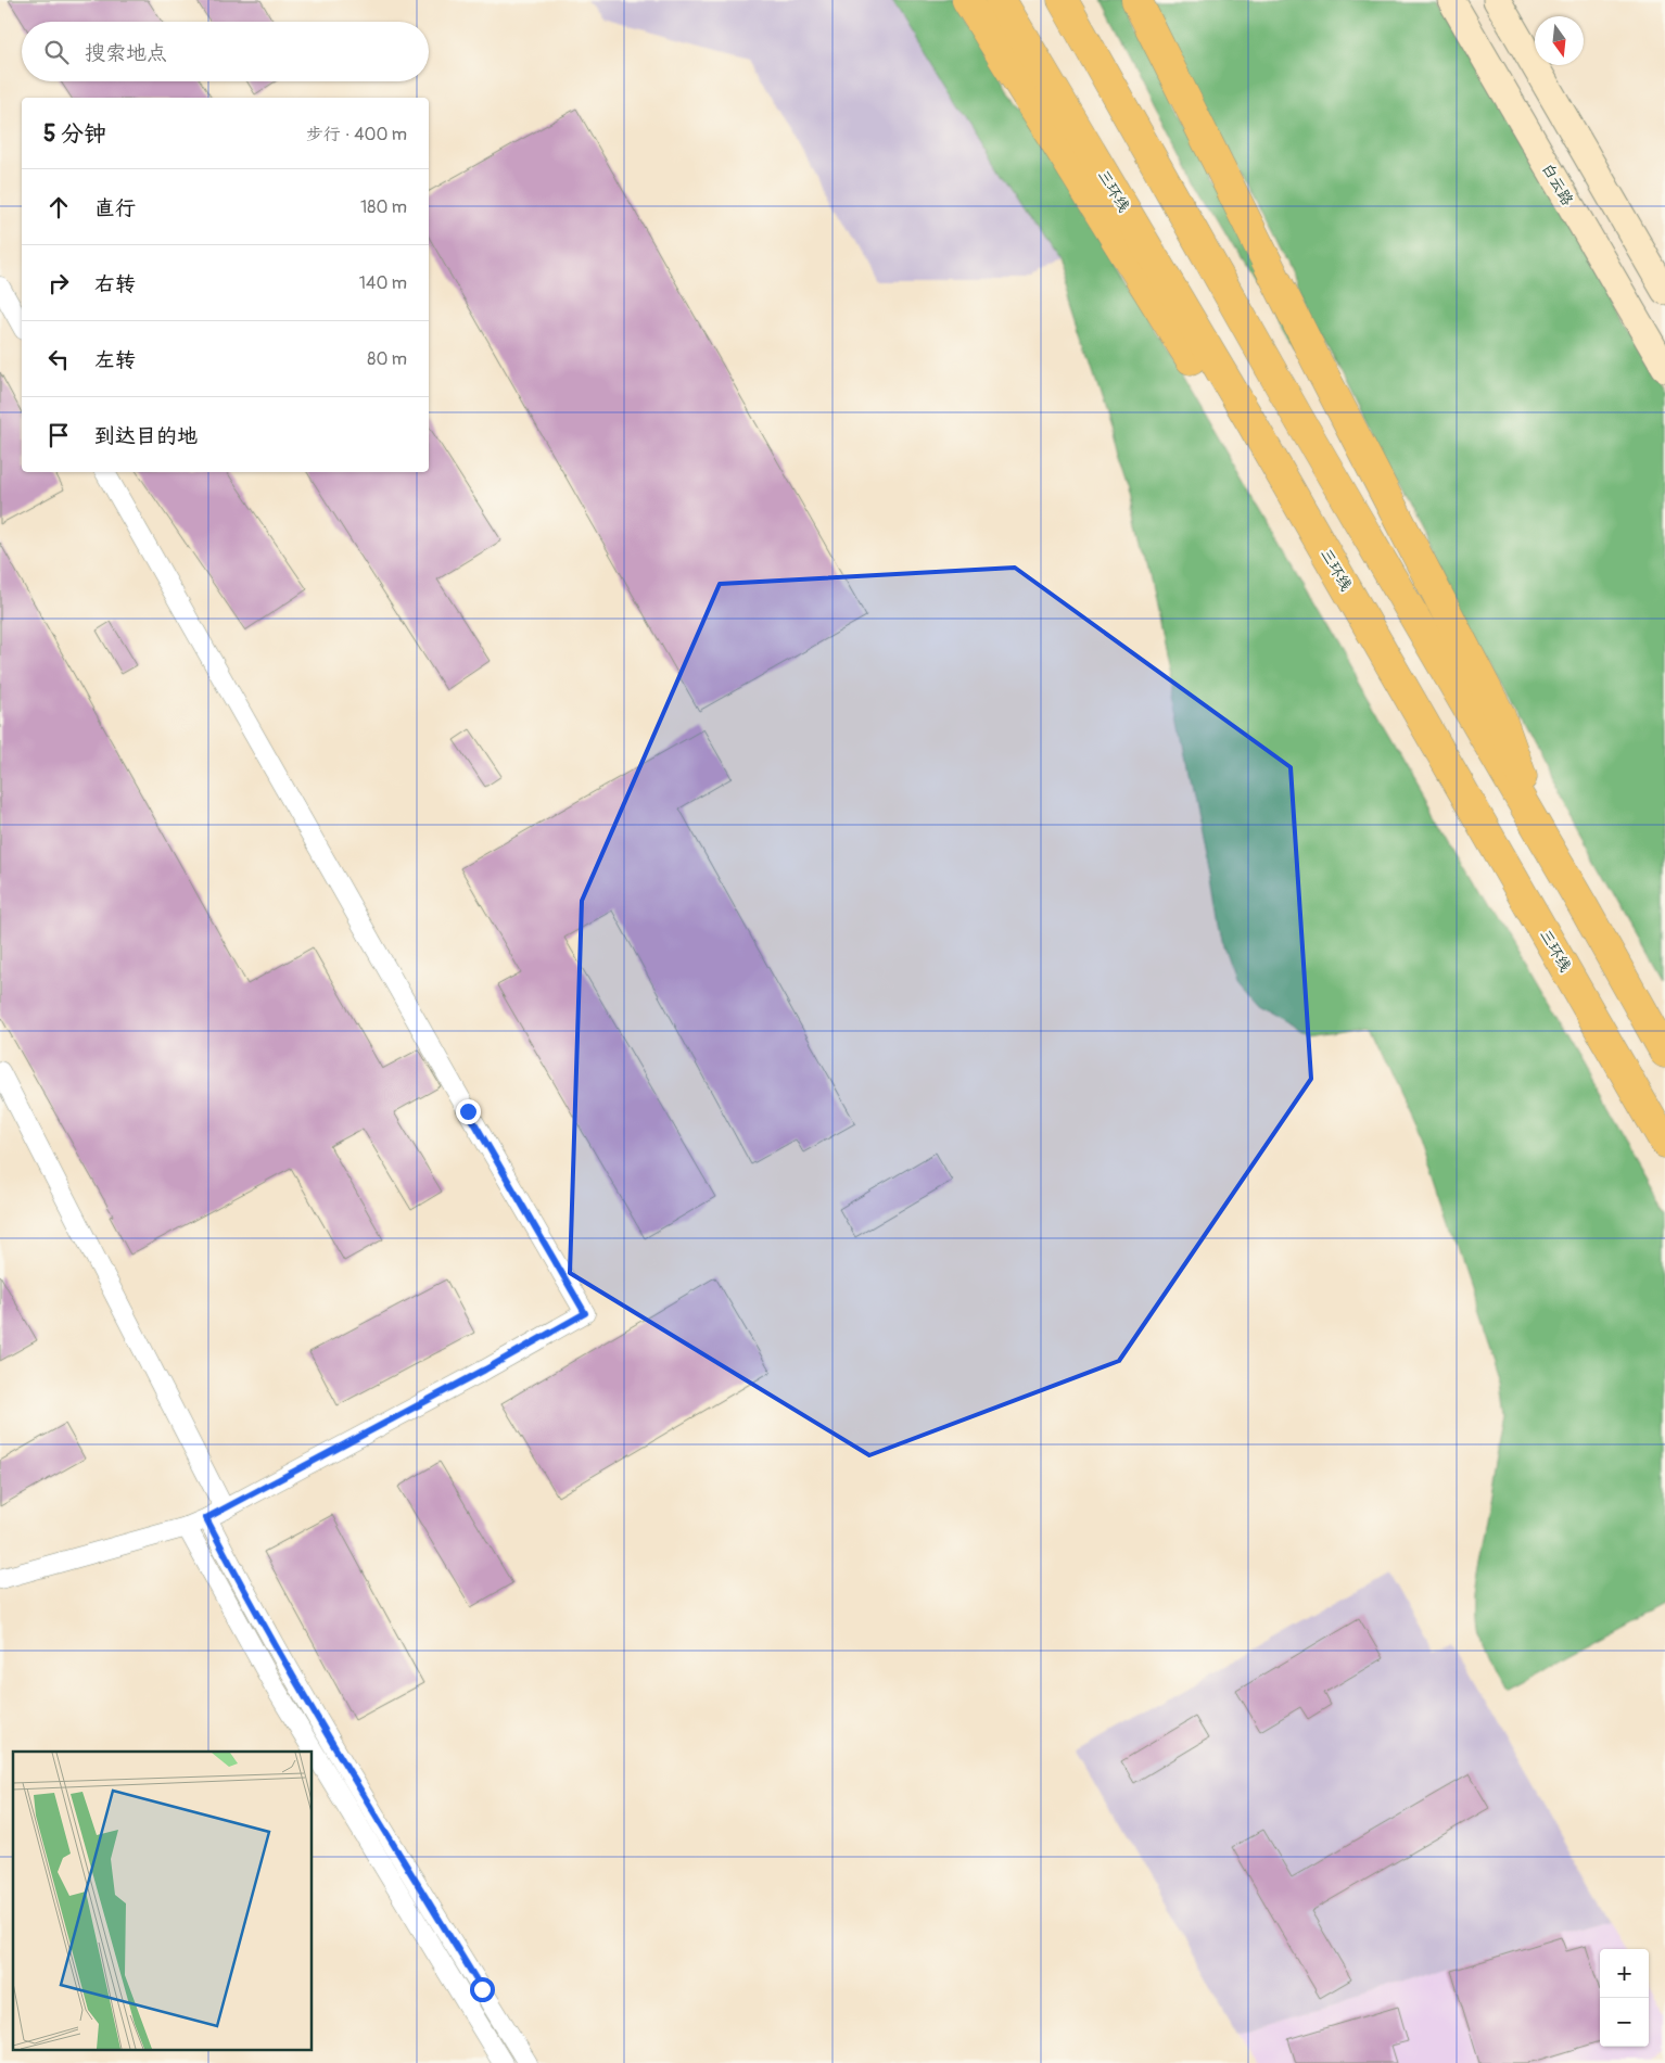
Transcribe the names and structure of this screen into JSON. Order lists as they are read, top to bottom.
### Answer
{
  "streets": {
    "highway": ["三环线"],
    "street": ["白云路"]
  },
  "north": "bottom",
  "page": {
    "search": "搜索地点",
    "heading": ["5 分钟", "步行 · 400 m"],
    "list": [
      ["直行", "180 m"],
      ["右转", "140 m"],
      ["左转", "80 m"],
      "到达目的地"
    ],
    "map_buttons": ["+", "−"]
  }
}
